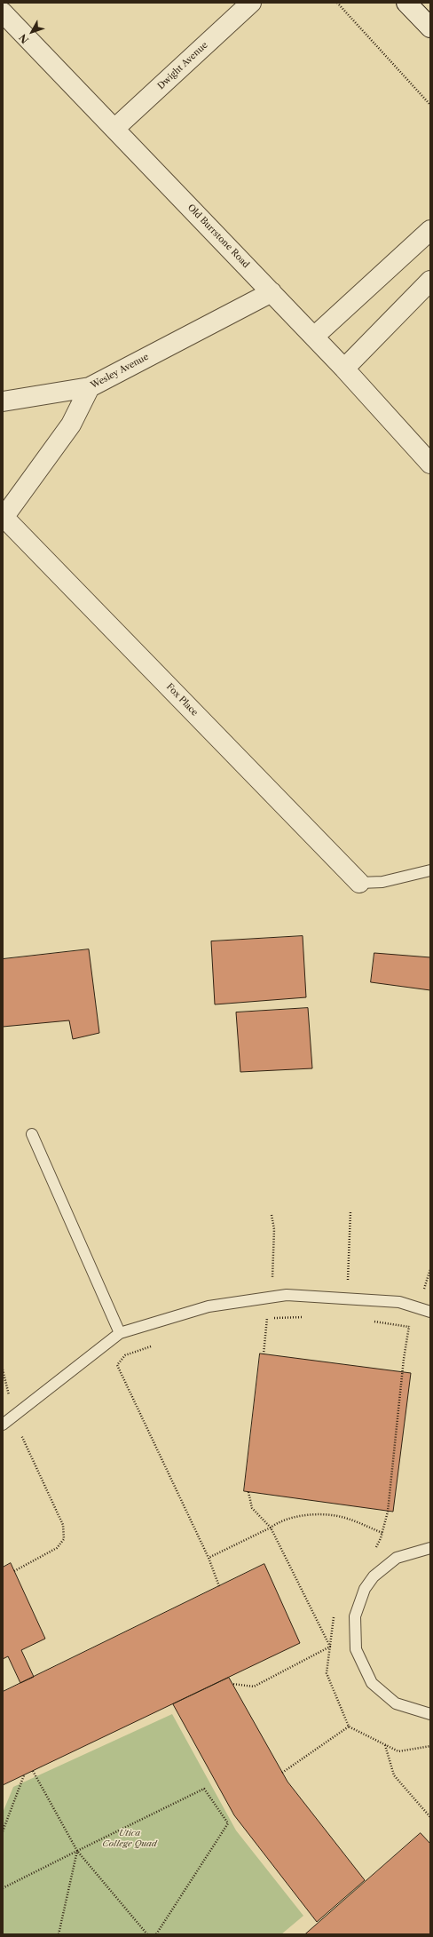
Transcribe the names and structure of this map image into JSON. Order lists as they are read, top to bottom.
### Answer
{
  "streets": {
    "street": [
      "Dwight Avenue",
      "Old Burrstone Road",
      "Wesley Avenue",
      "Fox Place"
    ]
  },
  "crossings": [
    ["Dwight Avenue", "Old Burrstone Road"],
    ["Old Burrstone Road", "Wesley Avenue"],
    ["Wesley Avenue", "Fox Place"]
  ],
  "parks": ["Utica College Quad"],
  "north": "bottom left"
}
